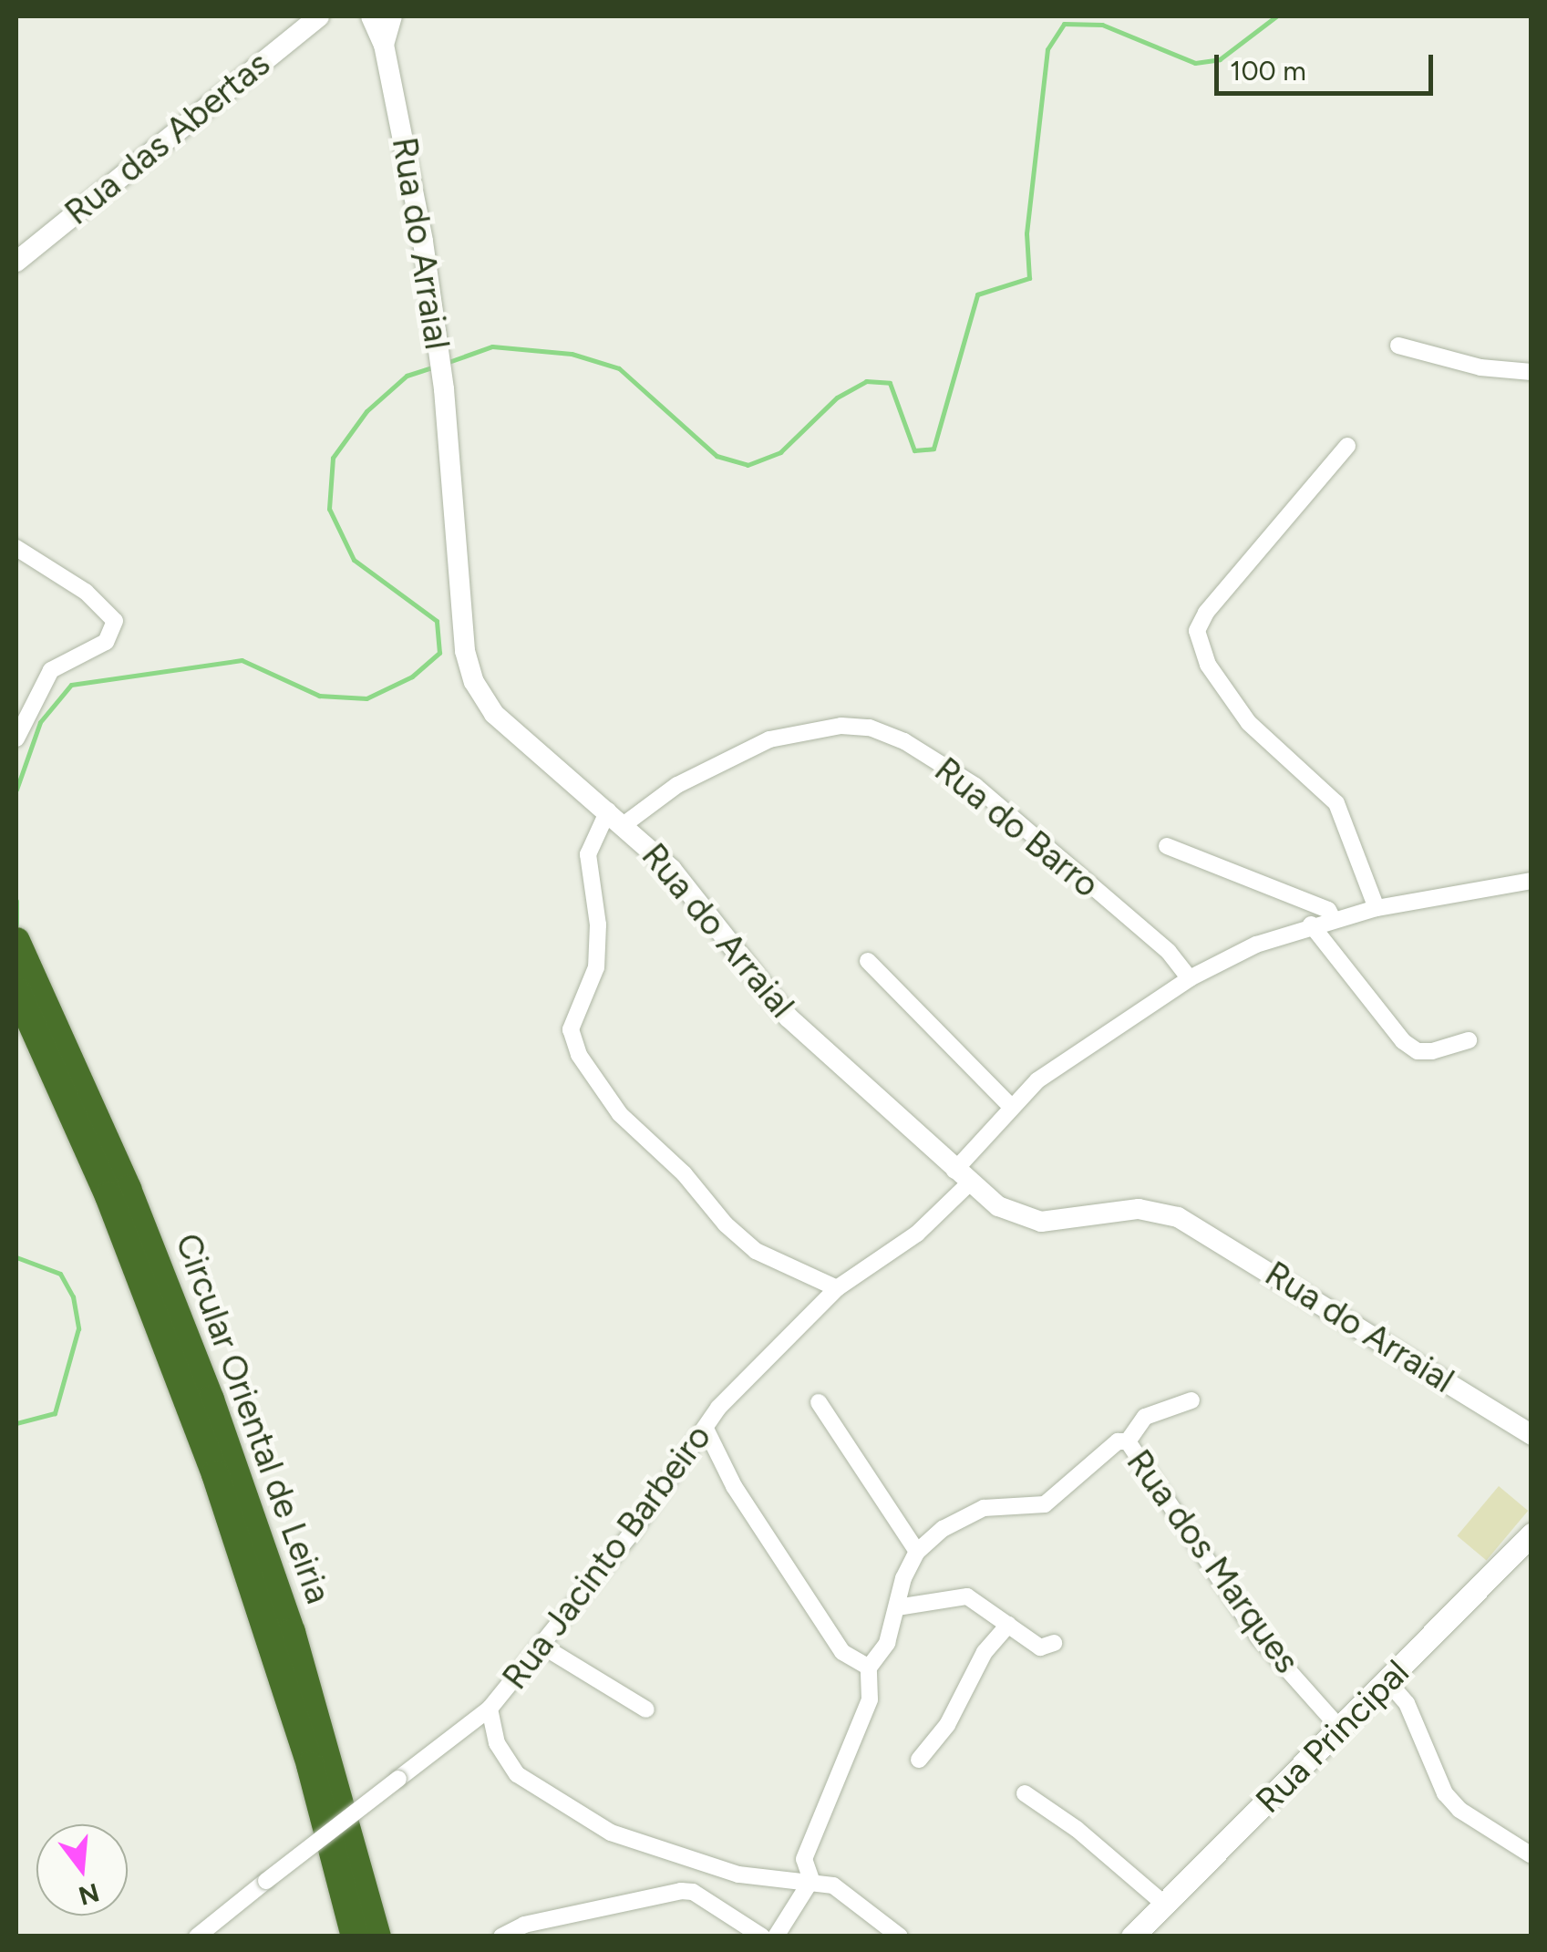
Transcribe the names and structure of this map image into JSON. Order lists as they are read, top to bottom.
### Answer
{
  "streets": {
    "highway": ["Circular Oriental de Leiria"],
    "main road": ["Rua Principal"],
    "street": [
      "Rua das Abertas",
      "Rua do Arraial",
      "Rua do Barro",
      "Rua Jacinto Barbeiro",
      "Rua dos Marques"
    ]
  },
  "crossings": [
    ["Rua do Arraial", "Rua do Barro"],
    ["Rua do Arraial", "Rua Jacinto Barbeiro"],
    ["Rua do Barro", "Rua Jacinto Barbeiro"],
    ["Rua dos Marques", "Rua Principal"]
  ],
  "scale_bar": "100 m",
  "north": "bottom"
}
